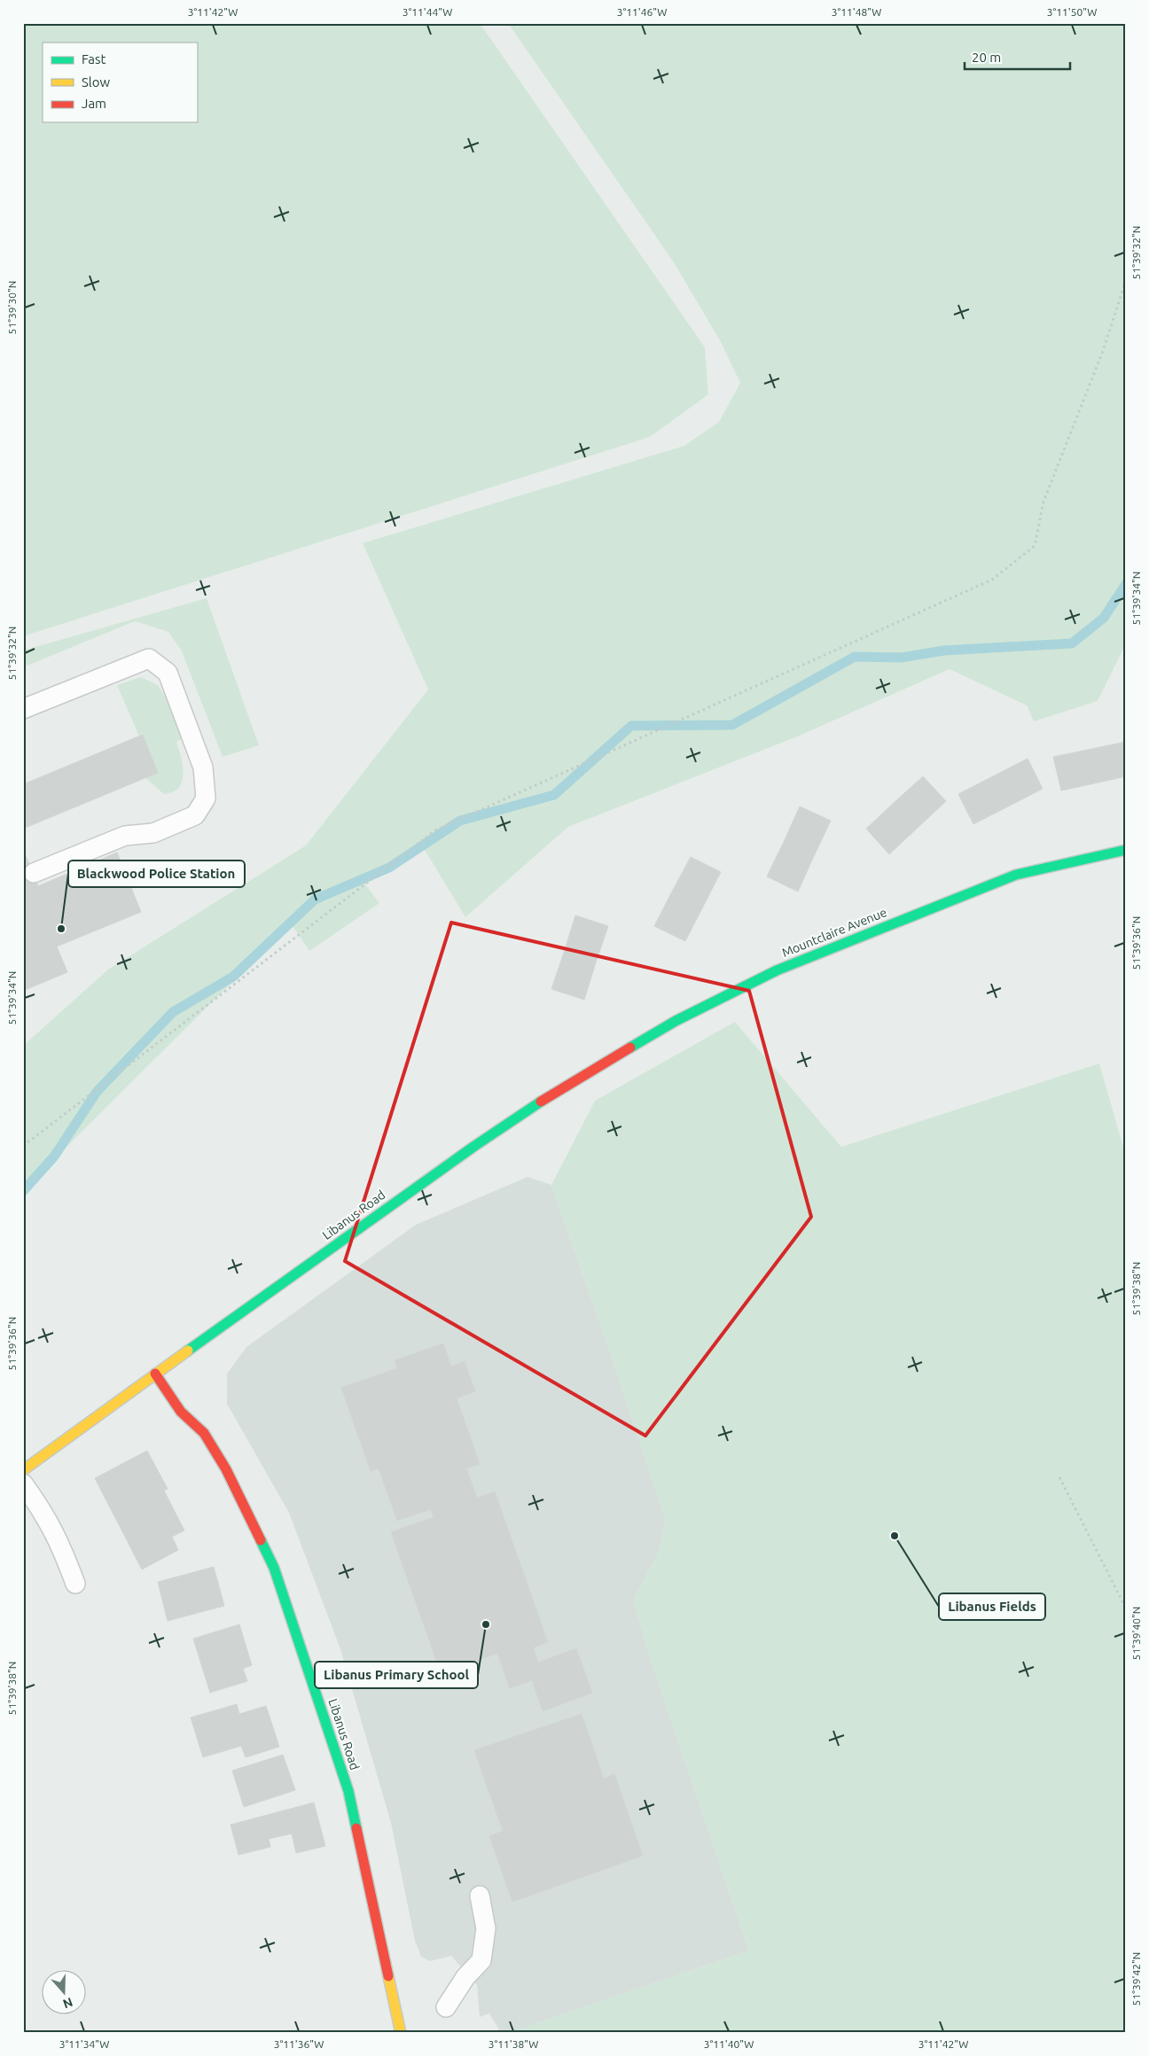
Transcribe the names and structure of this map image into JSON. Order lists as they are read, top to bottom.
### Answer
{
  "streets": {
    "main road": ["Mountclaire Avenue", "Libanus Road"]
  },
  "crossings": [
    ["Mountclaire Avenue", "Libanus Road"]
  ],
  "places": ["Blackwood Police Station", "Libanus Fields", "Libanus Primary School"],
  "legend": ["Fast", "Slow", "Jam"],
  "scale_bar": "20 m",
  "north": "bottom",
  "coordinates": [
    "3°11'42\"W",
    "3°11'44\"W",
    "3°11'46\"W",
    "3°11'48\"W",
    "3°11'50\"W",
    "51°39'32\"N",
    "51°39'30\"N",
    "51°39'34\"N",
    "51°39'36\"N",
    "51°39'38\"N",
    "51°39'40\"N",
    "51°39'42\"N",
    "3°11'34\"W",
    "3°11'36\"W",
    "3°11'38\"W",
    "3°11'40\"W"
  ]
}
